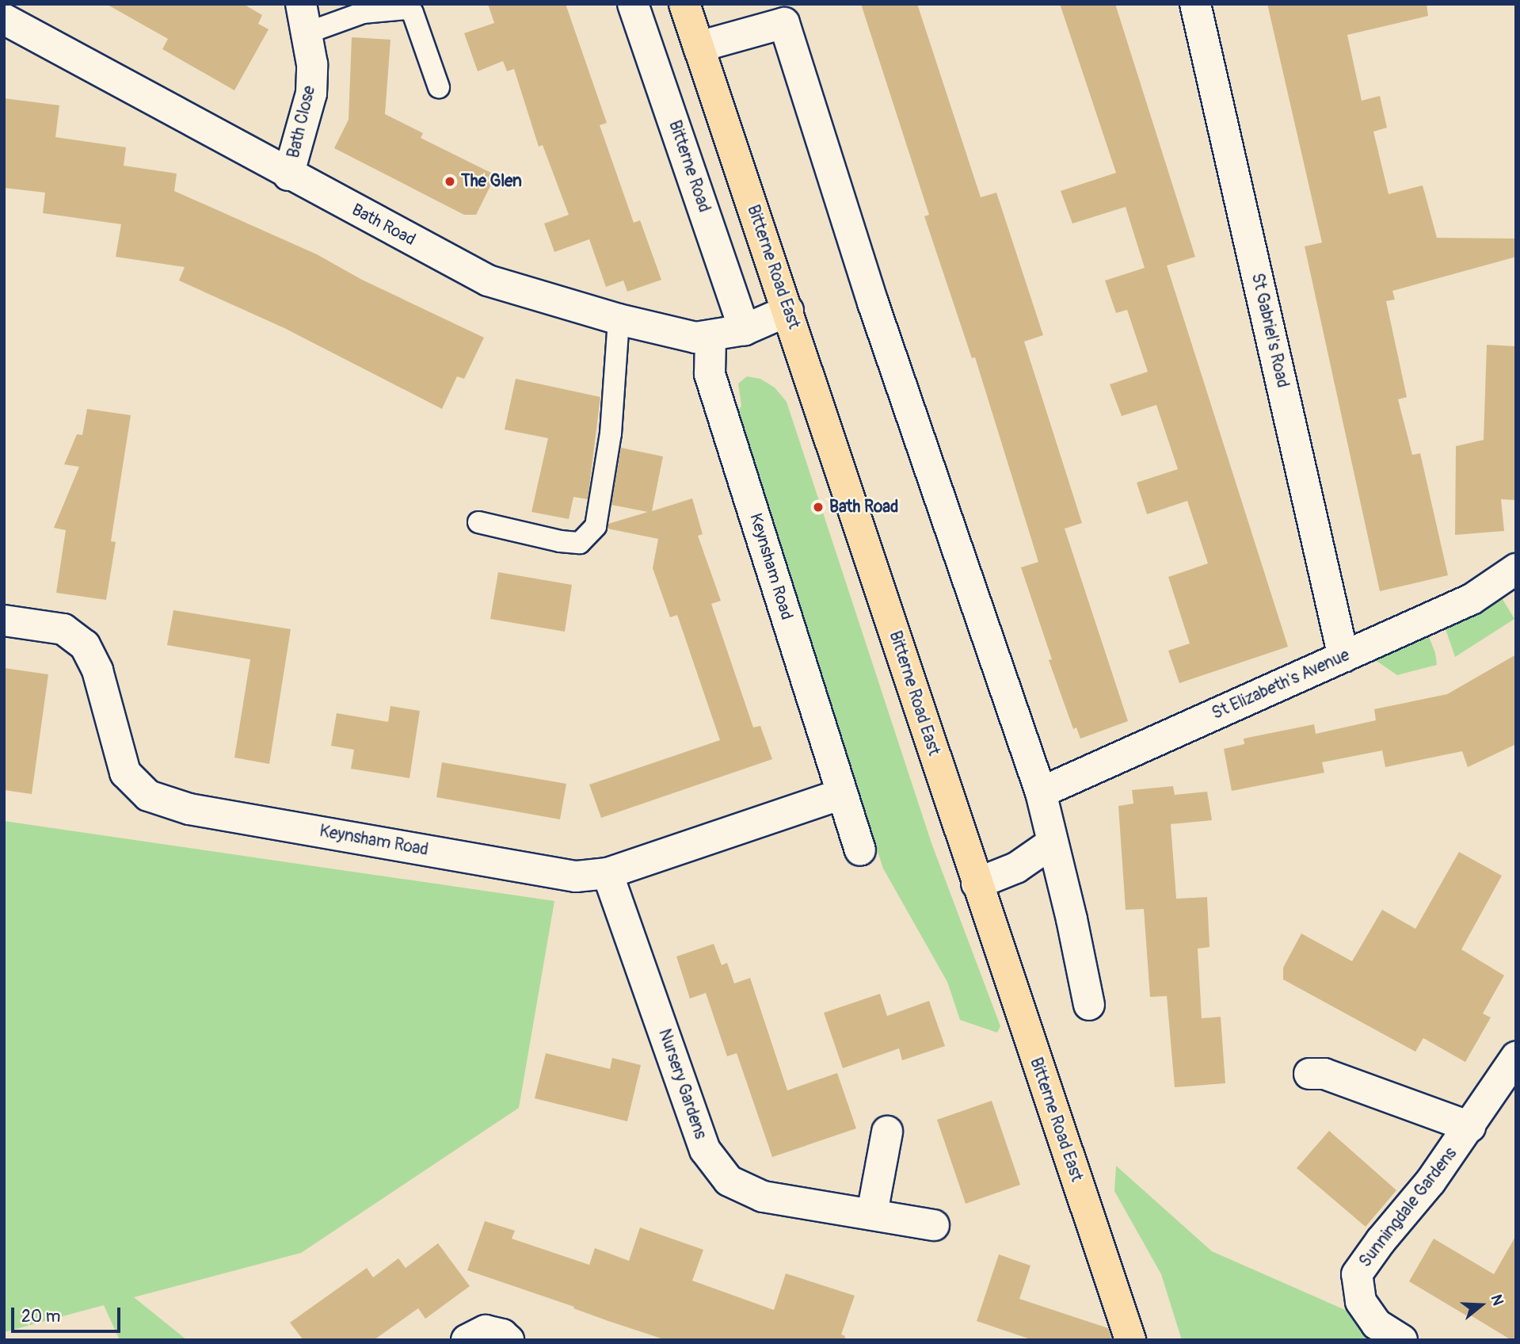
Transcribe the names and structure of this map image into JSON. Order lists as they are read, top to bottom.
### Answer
{
  "streets": {
    "main road": ["Bitterne Road East"],
    "street": [
      "Bath Close",
      "Bitterne Road",
      "Bath Road",
      "St Gabriel's Road",
      "Keynsham Road",
      "St Elizabeth's Avenue",
      "Nursery Gardens",
      "Sunningdale Gardens"
    ]
  },
  "crossings": [
    ["Bath Close", "Bath Road"],
    ["Bitterne Road", "Bath Road"],
    ["Bath Road", "Bitterne Road East"],
    ["Bath Road", "Keynsham Road"],
    ["St Gabriel's Road", "St Elizabeth's Avenue"],
    ["Keynsham Road", "Nursery Gardens"]
  ],
  "places": ["The Glen", "Bath Road"],
  "scale_bar": "20 m",
  "north": "right"
}
